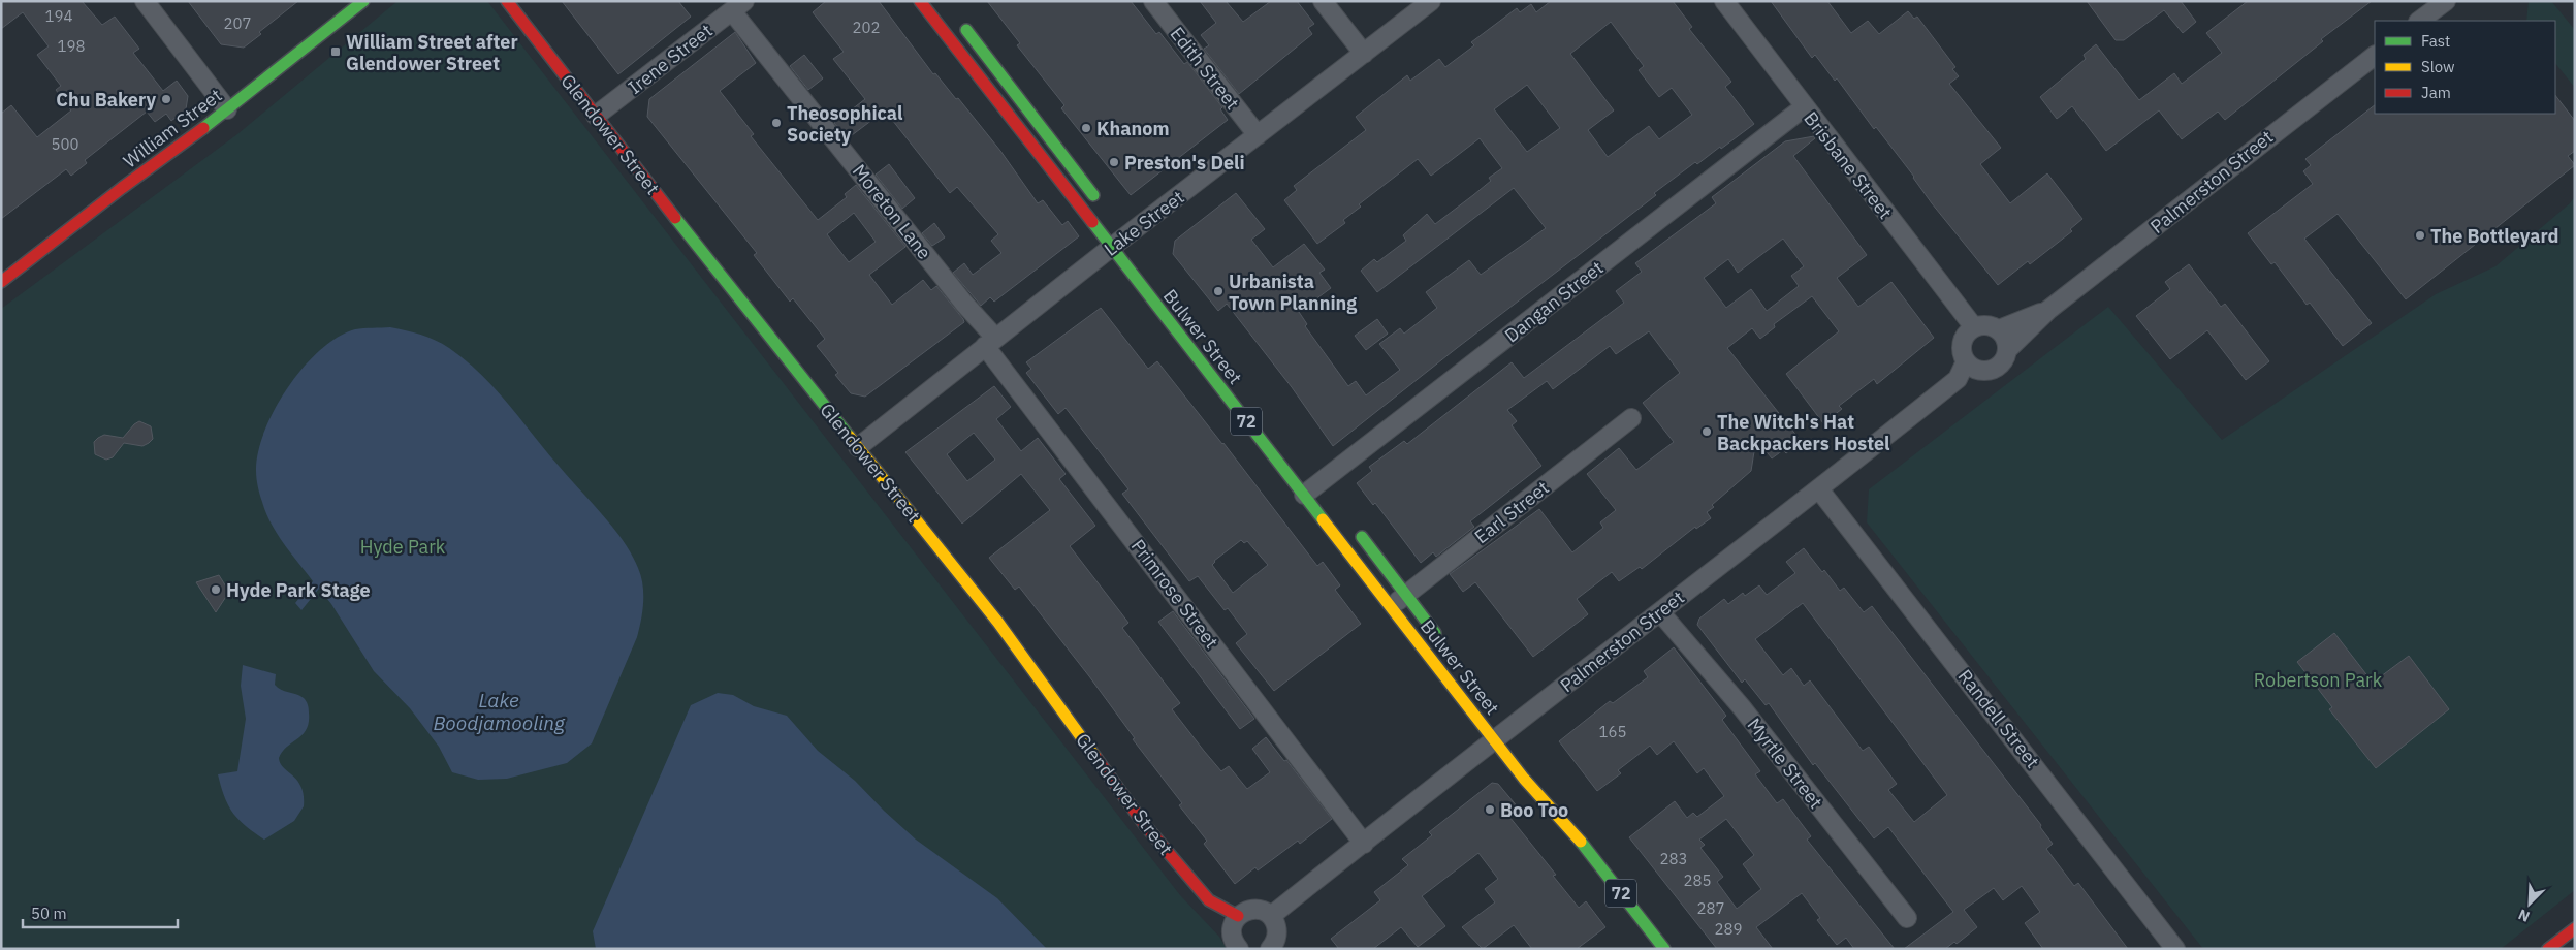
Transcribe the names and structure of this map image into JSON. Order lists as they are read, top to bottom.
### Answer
{
  "streets": {
    "main road": [
      "William Street",
      "Glendower Street",
      "Bulwer Street",
      "72"
    ],
    "street": [
      "Irene Street",
      "Edith Street",
      "Brisbane Street",
      "Palmerston Street",
      "Moreton Lane",
      "Lake Street",
      "Dangan Street",
      "Earl Street",
      "Primrose Street",
      "Randell Street",
      "Myrtle Street"
    ]
  },
  "crossings": [
    ["Irene Street", "Glendower Street"],
    ["Irene Street", "Moreton Lane"],
    ["Edith Street", "Lake Street"],
    ["Glendower Street", "Lake Street"],
    ["Brisbane Street", "Palmerston Street"],
    ["Brisbane Street", "Dangan Street"],
    ["Palmerston Street", "Bulwer Street"],
    ["Palmerston Street", "Primrose Street"],
    ["Palmerston Street", "Randell Street"],
    ["Palmerston Street", "Myrtle Street"],
    ["Moreton Lane", "Lake Street"],
    ["Moreton Lane", "Primrose Street"],
    ["Lake Street", "Bulwer Street"],
    ["Lake Street", "Primrose Street"],
    ["Dangan Street", "Bulwer Street"],
    ["Bulwer Street", "Earl Street"]
  ],
  "water": ["Lake Boodjamooling"],
  "parks": ["Hyde Park", "Robertson Park"],
  "places": {
    "transit": ["William Street after Glendower Street"],
    "other": [
      "Chu Bakery",
      "Theosophical Society",
      "Khanom",
      "Preston's Deli",
      "The Bottleyard",
      "Urbanista Town Planning",
      "The Witch's Hat Backpackers Hostel",
      "Hyde Park Stage",
      "Boo Too"
    ]
  },
  "house_numbers": [
    "194",
    "207",
    "202",
    "198",
    "500",
    "165",
    "283",
    "285",
    "287",
    "289"
  ],
  "legend": ["Fast", "Slow", "Jam"],
  "scale_bar": "50 m",
  "north": "bottom left"
}
